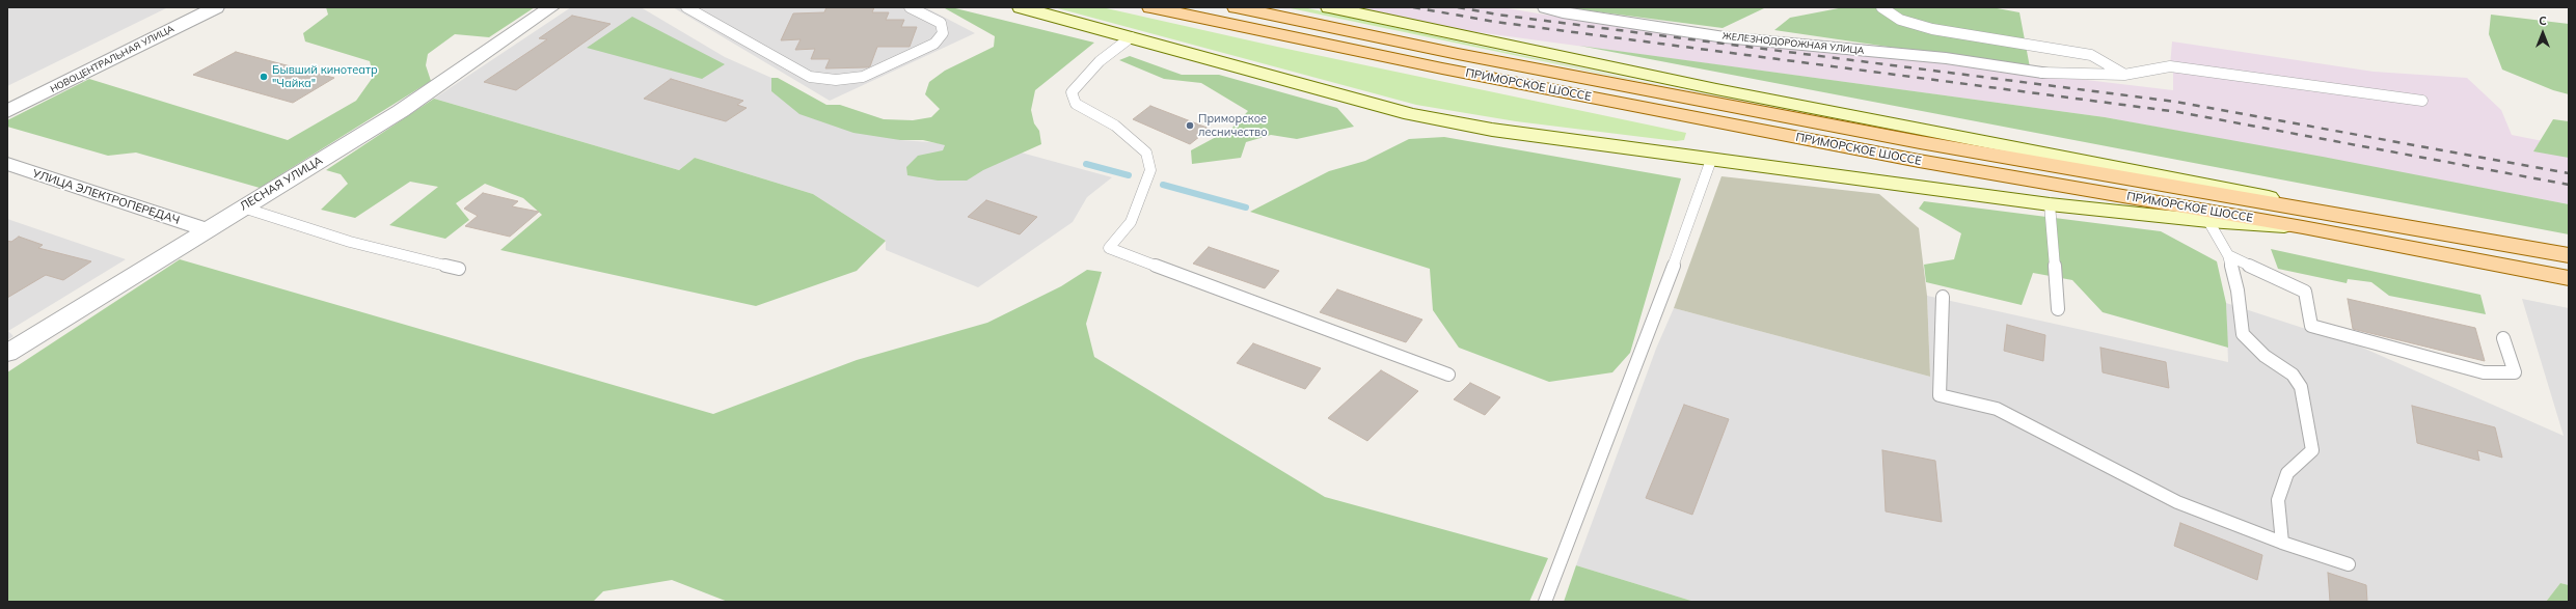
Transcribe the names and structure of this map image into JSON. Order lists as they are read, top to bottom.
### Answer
{
  "streets": {
    "main road": ["ПРИМОРСКОЕ ШОССЕ"],
    "street": [
      "ЖЕЛЕЗНОДОРОЖНАЯ УЛИЦА",
      "НОВОЦЕНТРАЛЬНАЯ УЛИЦА",
      "ЛЕСНАЯ УЛИЦА",
      "УЛИЦА ЭЛЕКТРОПЕРЕДАЧ"
    ]
  },
  "crossings": [
    ["ЛЕСНАЯ УЛИЦА", "УЛИЦА ЭЛЕКТРОПЕРЕДАЧ"]
  ],
  "places": ["Бывший кинотеатр \"Чайка\"", "Приморское лесничество"],
  "north": "top"
}
